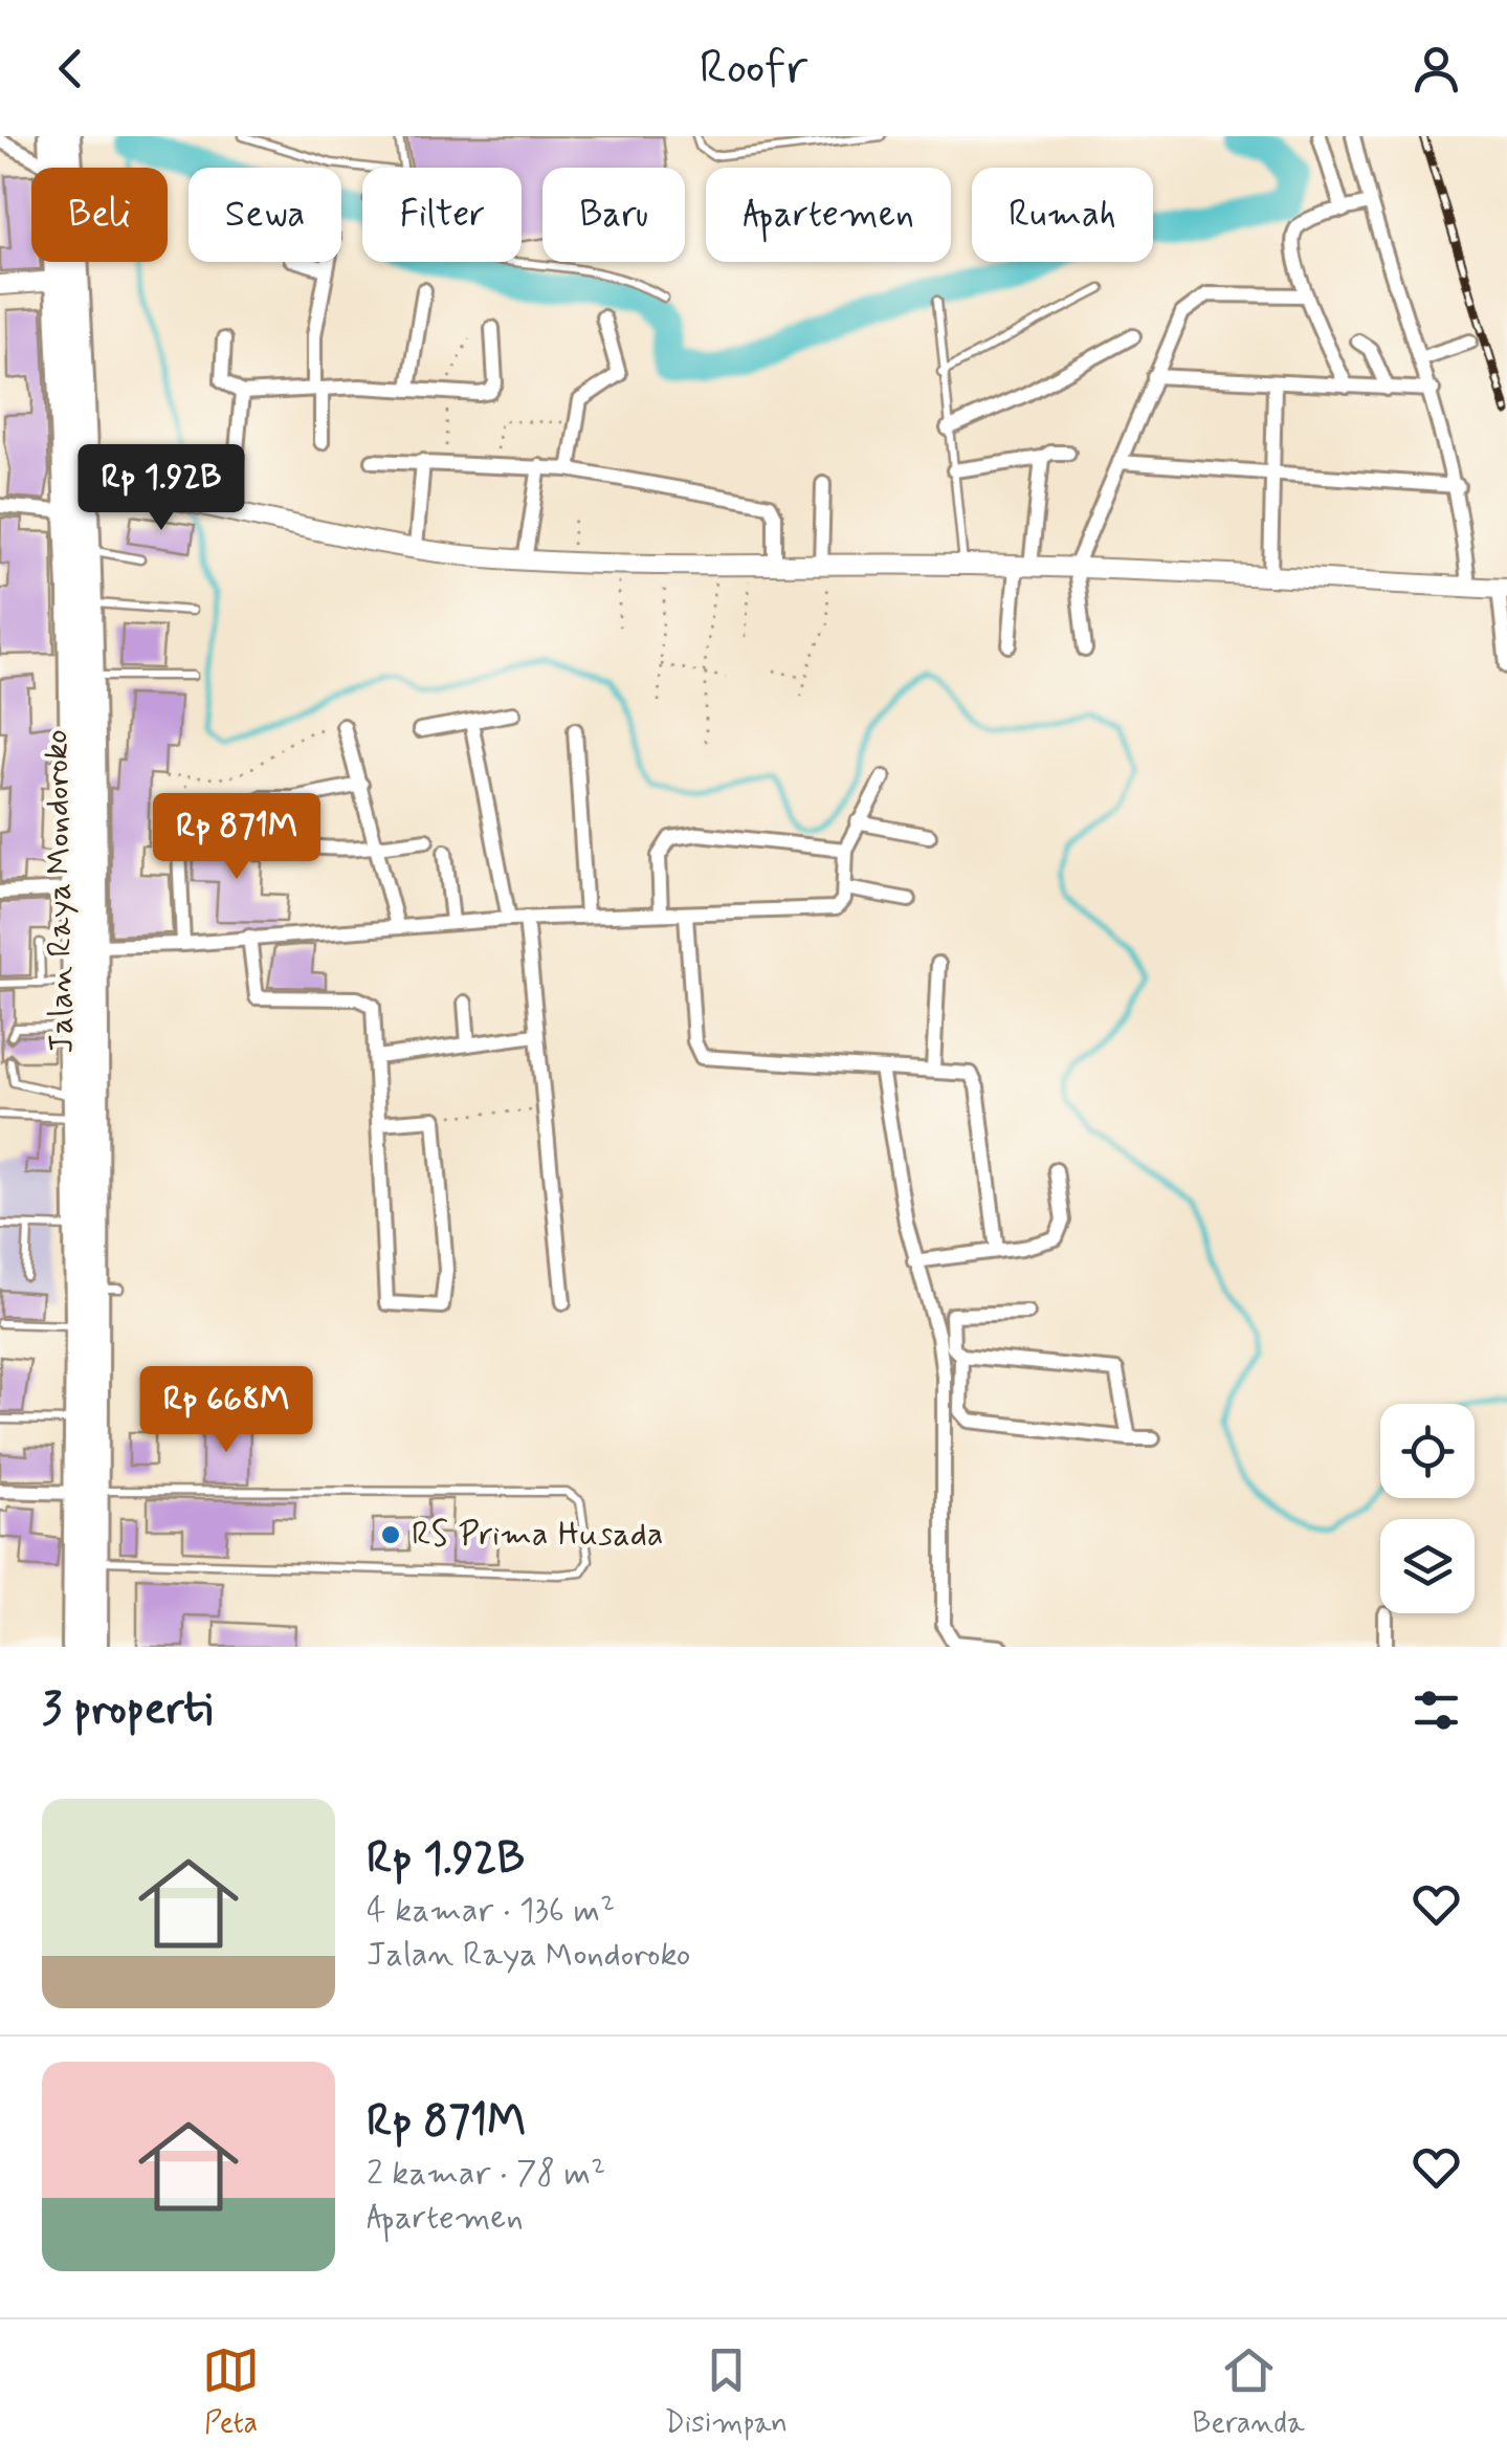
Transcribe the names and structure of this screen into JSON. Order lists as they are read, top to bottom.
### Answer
{
  "streets": {
    "highway": ["Jalan Raya Mondoroko"]
  },
  "places": ["RS Prima Husada"],
  "page": {
    "header": "Roofr",
    "chip": [
      "Beli",
      "Sewa",
      "Filter",
      "Baru",
      "Apartemen",
      "Rumah"
    ],
    "price": ["Rp 1.92B", "Rp 871M", "Rp 668M"],
    "heading": "3 properti",
    "list": [
      {
        "name": "Rp 1.92B",
        "note": "4 kamar · 136 m² · Jalan Raya Mondoroko"
      },
      {
        "name": "Rp 871M",
        "note": "2 kamar · 78 m² · Apartemen"
      }
    ],
    "tabs": ["Peta", "Disimpan", "Beranda"]
  }
}
